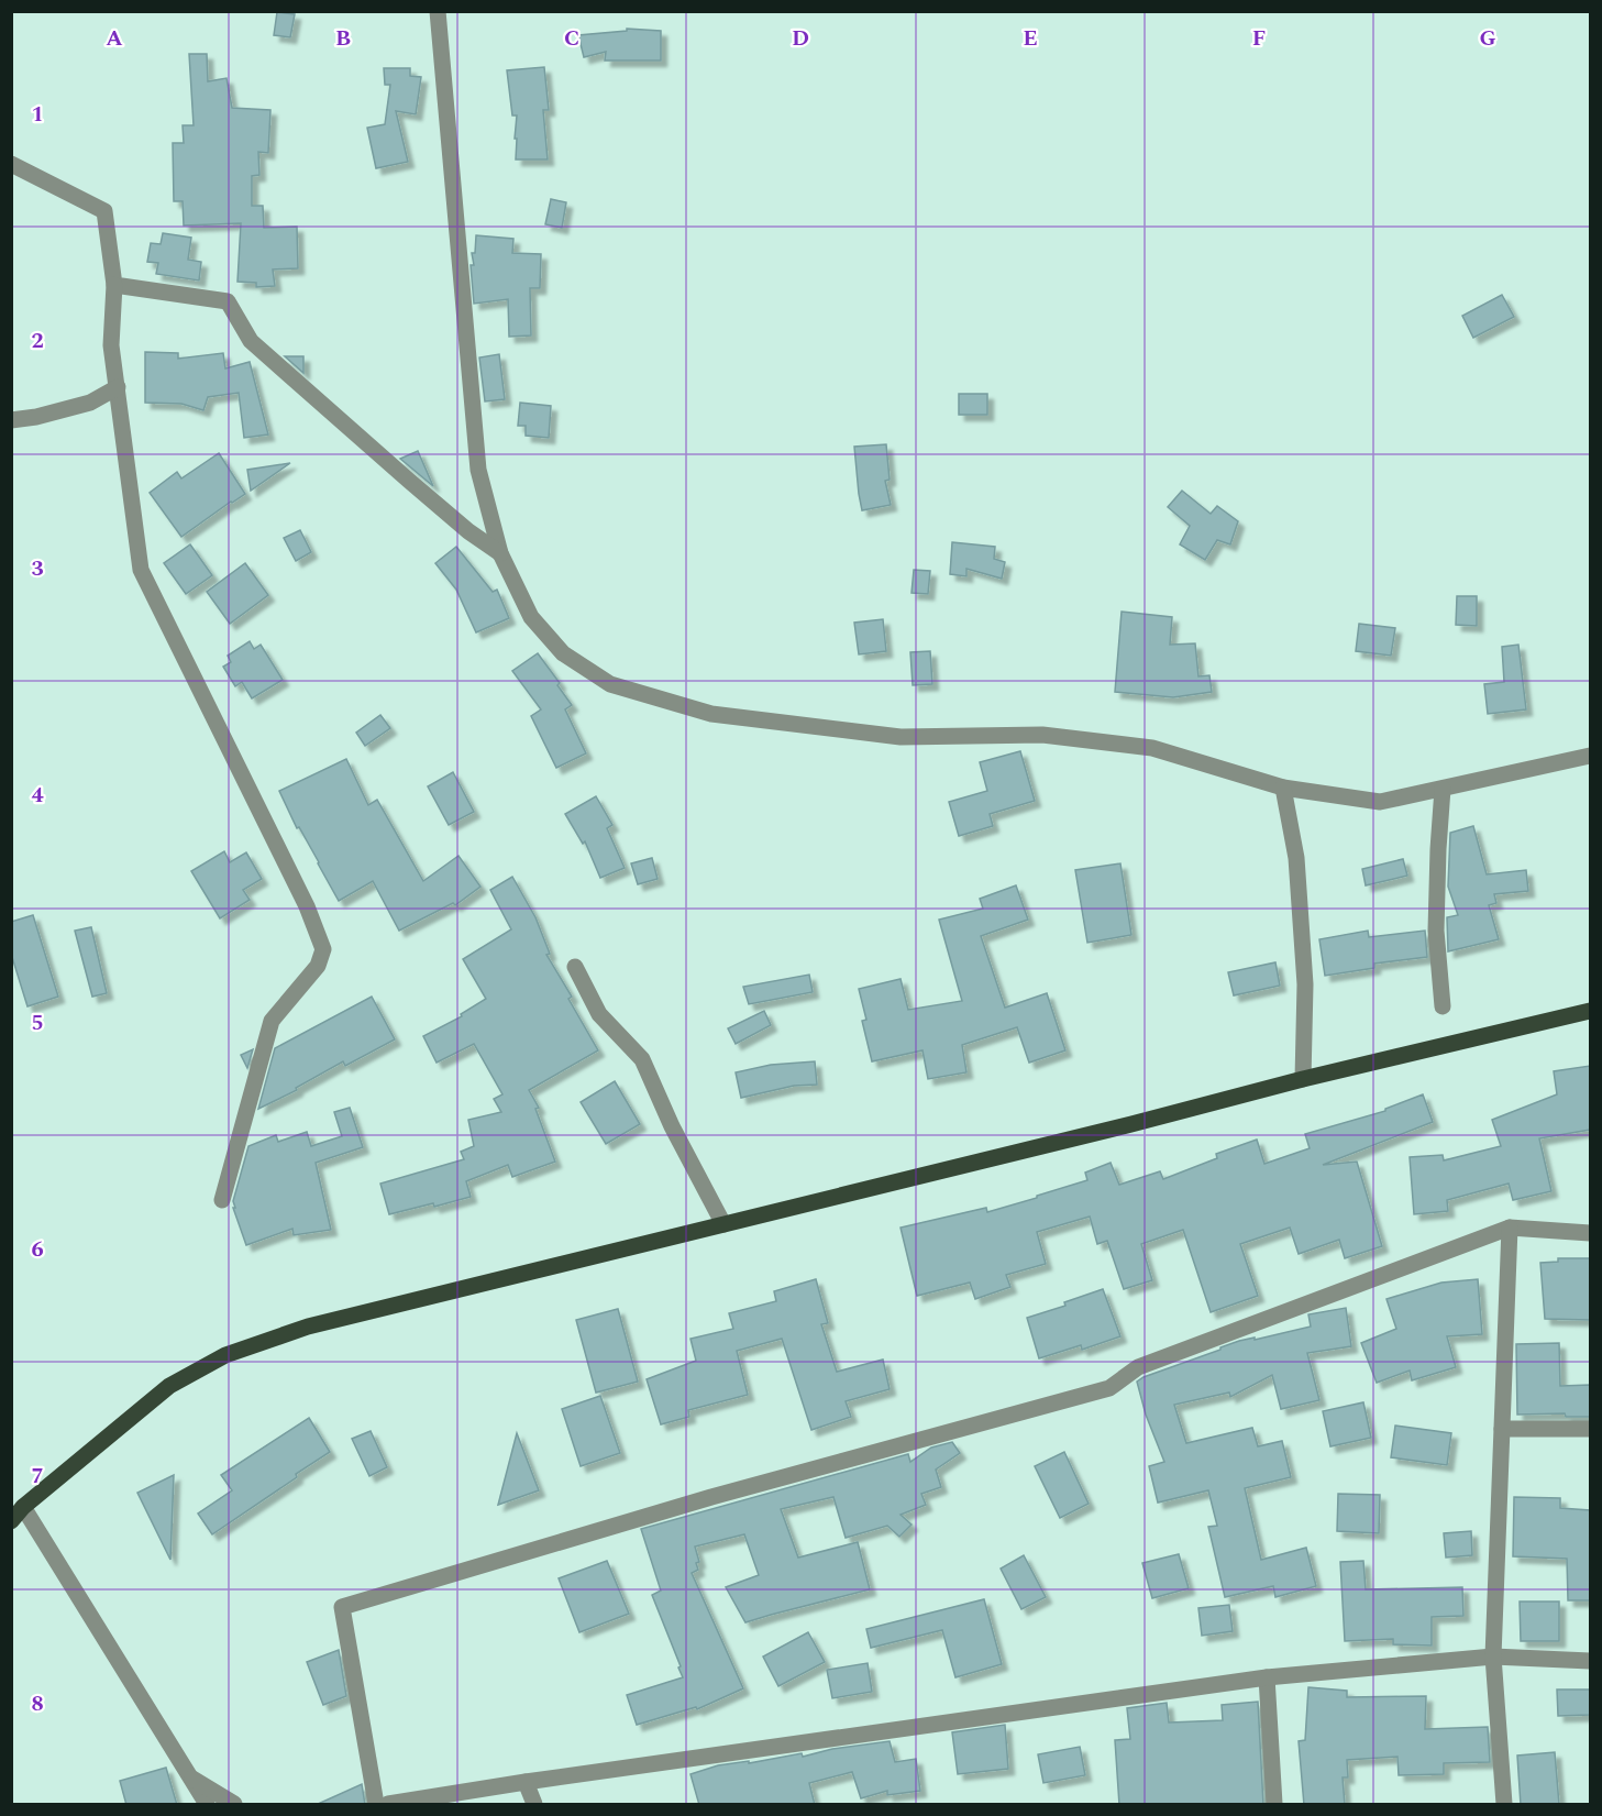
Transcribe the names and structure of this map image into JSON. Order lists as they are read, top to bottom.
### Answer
{
  "grid": {
    "columns": [
      "A",
      "B",
      "C",
      "D",
      "E",
      "F",
      "G"
    ],
    "rows": [
      "1",
      "2",
      "3",
      "4",
      "5",
      "6",
      "7",
      "8"
    ]
  }
}
